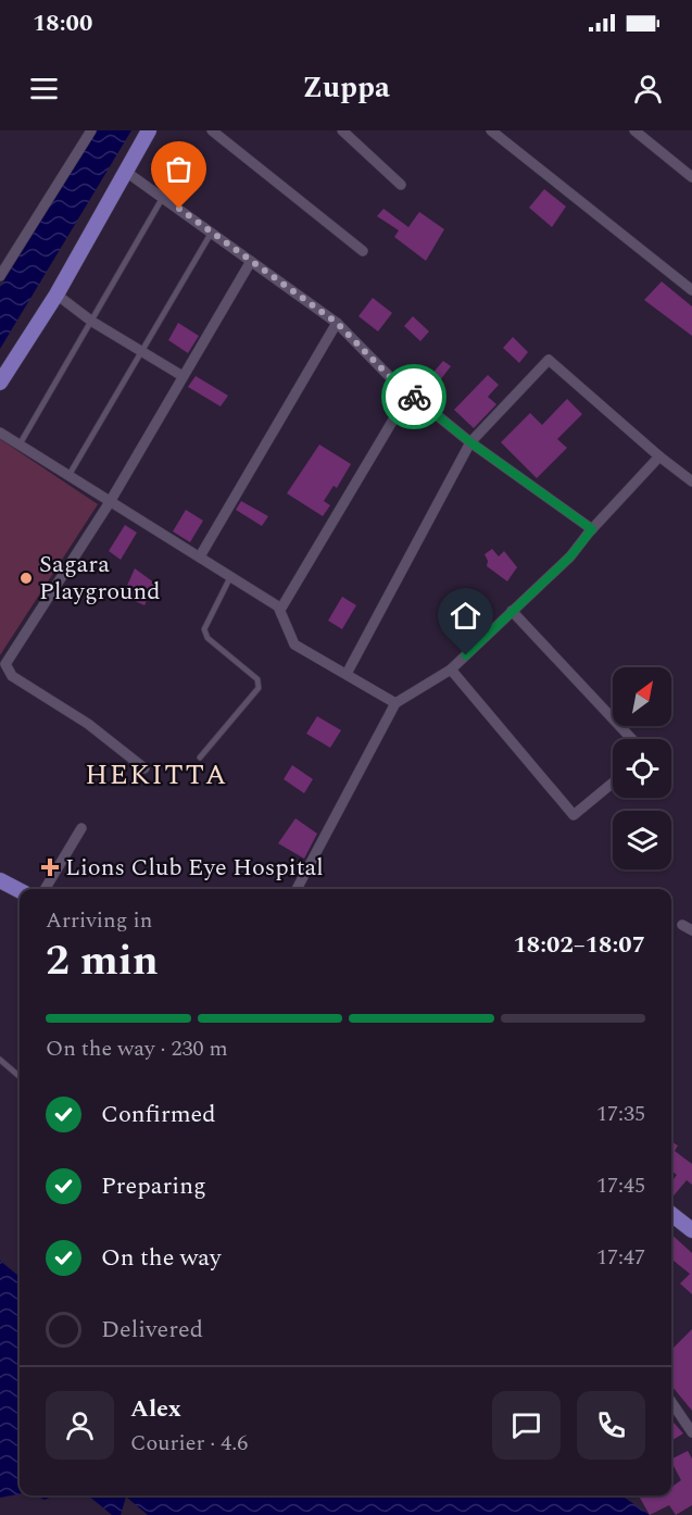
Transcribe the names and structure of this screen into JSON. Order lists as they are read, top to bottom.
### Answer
{
  "districts": ["HEKITTA"],
  "places": {
    "other": ["Sagara Playground"],
    "health": ["Lions Club Eye Hospital"]
  },
  "north": "top right",
  "page": {
    "status": "18:00",
    "header": "Zuppa",
    "heading": ["2 min", "Arriving in", "18:02–18:07"],
    "panel": ["Alex", "Courier · 4.6"],
    "bar": "On the way · 230 m",
    "list": [
      ["Confirmed", "17:35"],
      ["Preparing", "17:45"],
      ["On the way", "17:47"],
      "Delivered"
    ]
  }
}
